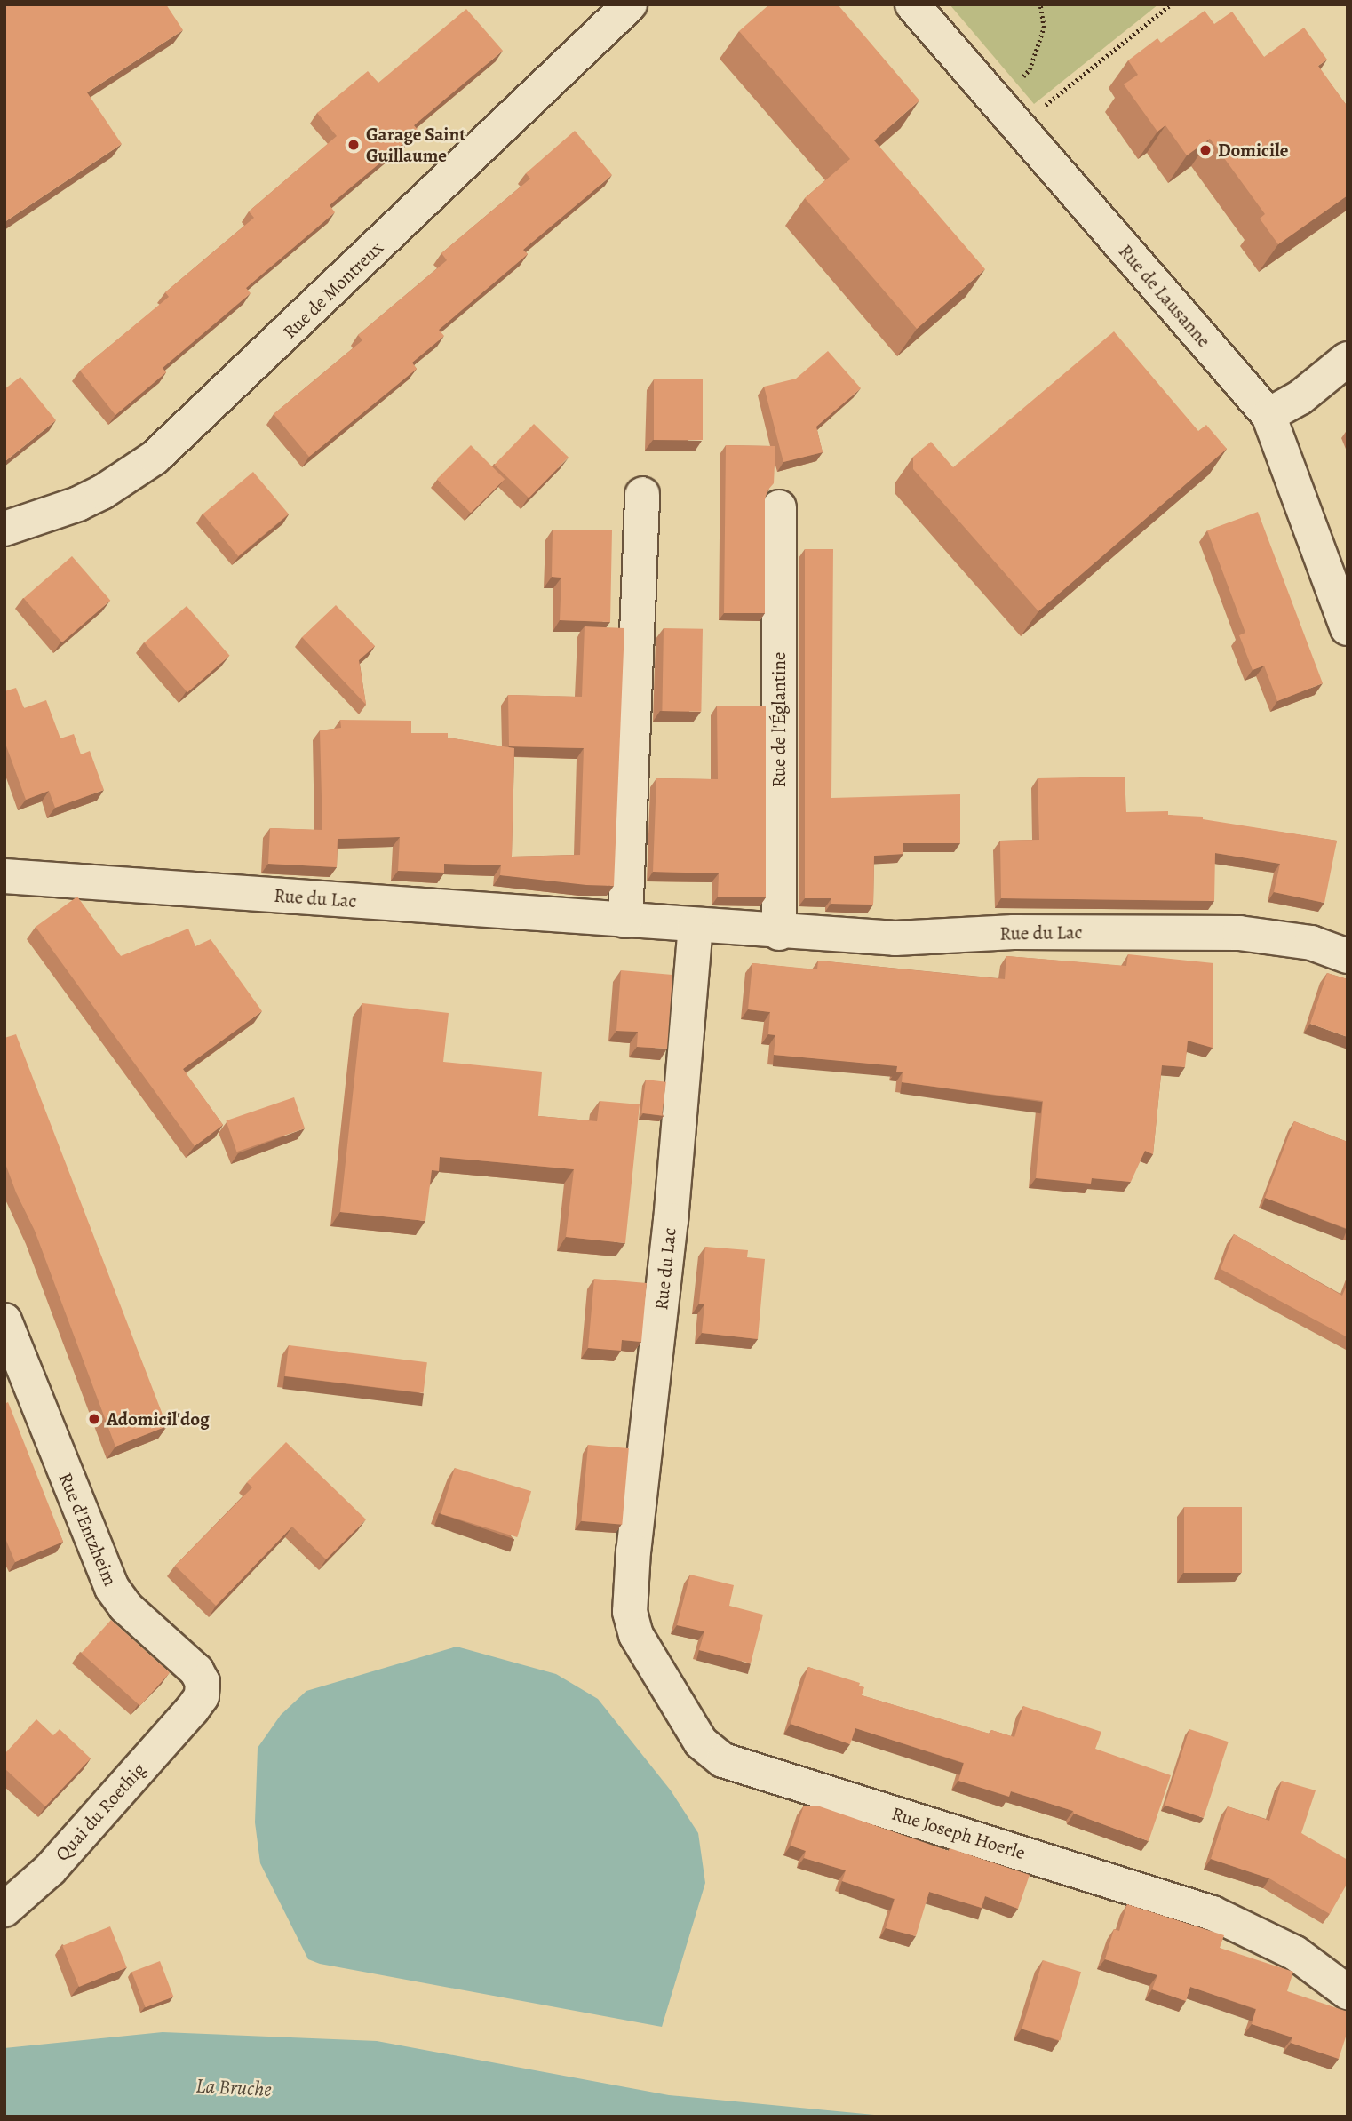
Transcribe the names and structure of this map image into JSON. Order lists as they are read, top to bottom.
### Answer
{
  "streets": {
    "street": [
      "Rue de Montreux",
      "Rue de Lausanne",
      "Rue de l'Églantine",
      "Rue du Lac",
      "Rue d'Entzheim",
      "Quai du Roethig",
      "Rue Joseph Hoerle"
    ]
  },
  "crossings": [
    ["Rue de l'Églantine", "Rue du Lac"],
    ["Rue du Lac", "Rue Joseph Hoerle"],
    ["Rue d'Entzheim", "Quai du Roethig"]
  ],
  "water": ["La Bruche"],
  "places": ["Garage Saint Guillaume", "Domicile", "Adomicil'dog"]
}
